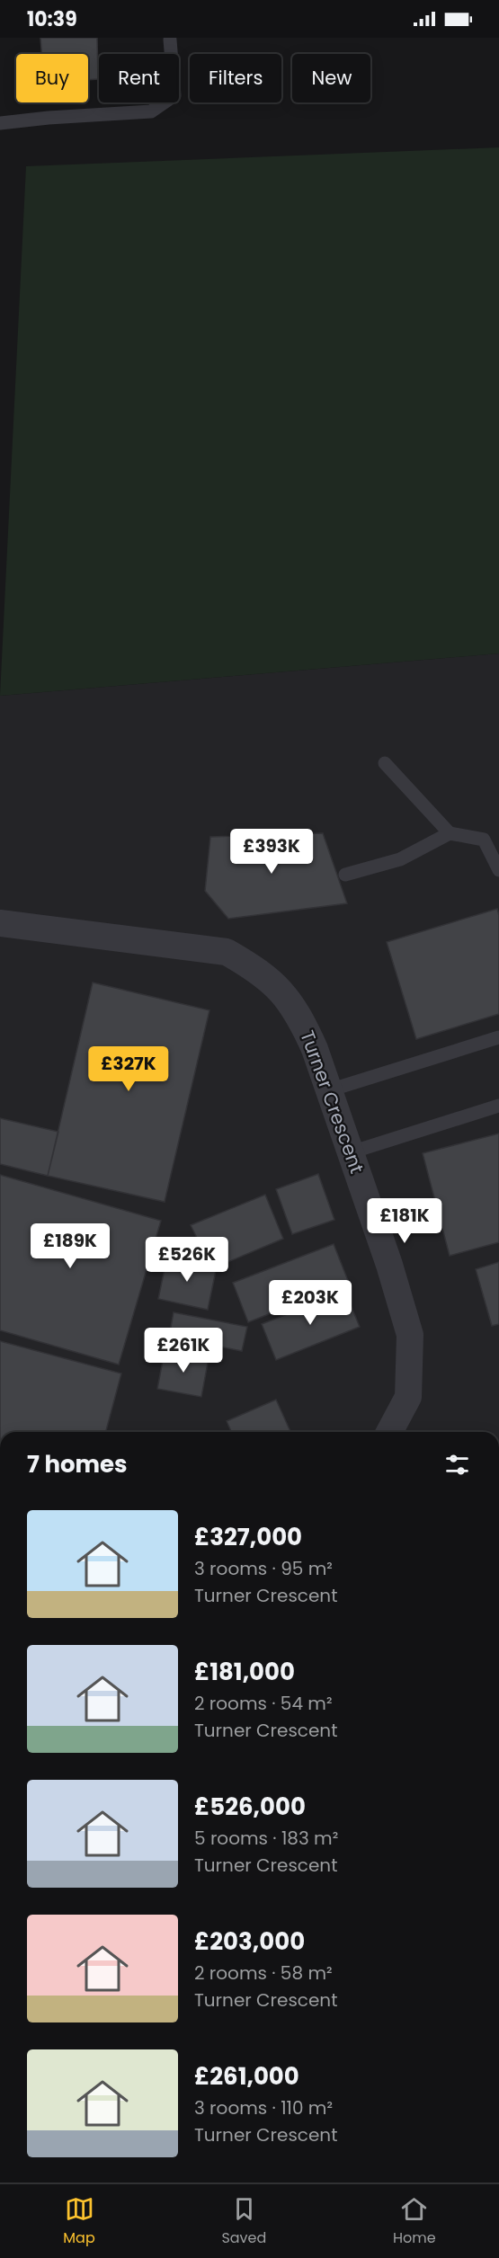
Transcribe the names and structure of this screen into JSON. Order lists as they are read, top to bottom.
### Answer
{
  "streets": {
    "street": ["Turner Crescent"]
  },
  "page": {
    "status": "10:39",
    "chip": [
      "Buy",
      "Rent",
      "Filters",
      "New"
    ],
    "price": [
      "£393K",
      "£327K",
      "£181K",
      "£189K",
      "£526K",
      "£203K",
      "£261K"
    ],
    "heading": "7 homes",
    "list": [
      {
        "name": "£327,000",
        "note": "3 rooms · 95 m² · Turner Crescent"
      },
      {
        "name": "£181,000",
        "note": "2 rooms · 54 m² · Turner Crescent"
      },
      {
        "name": "£526,000",
        "note": "5 rooms · 183 m² · Turner Crescent"
      },
      {
        "name": "£203,000",
        "note": "2 rooms · 58 m² · Turner Crescent"
      },
      {
        "name": "£261,000",
        "note": "3 rooms · 110 m² · Turner Crescent"
      }
    ],
    "tabs": ["Map", "Saved", "Home"]
  }
}
